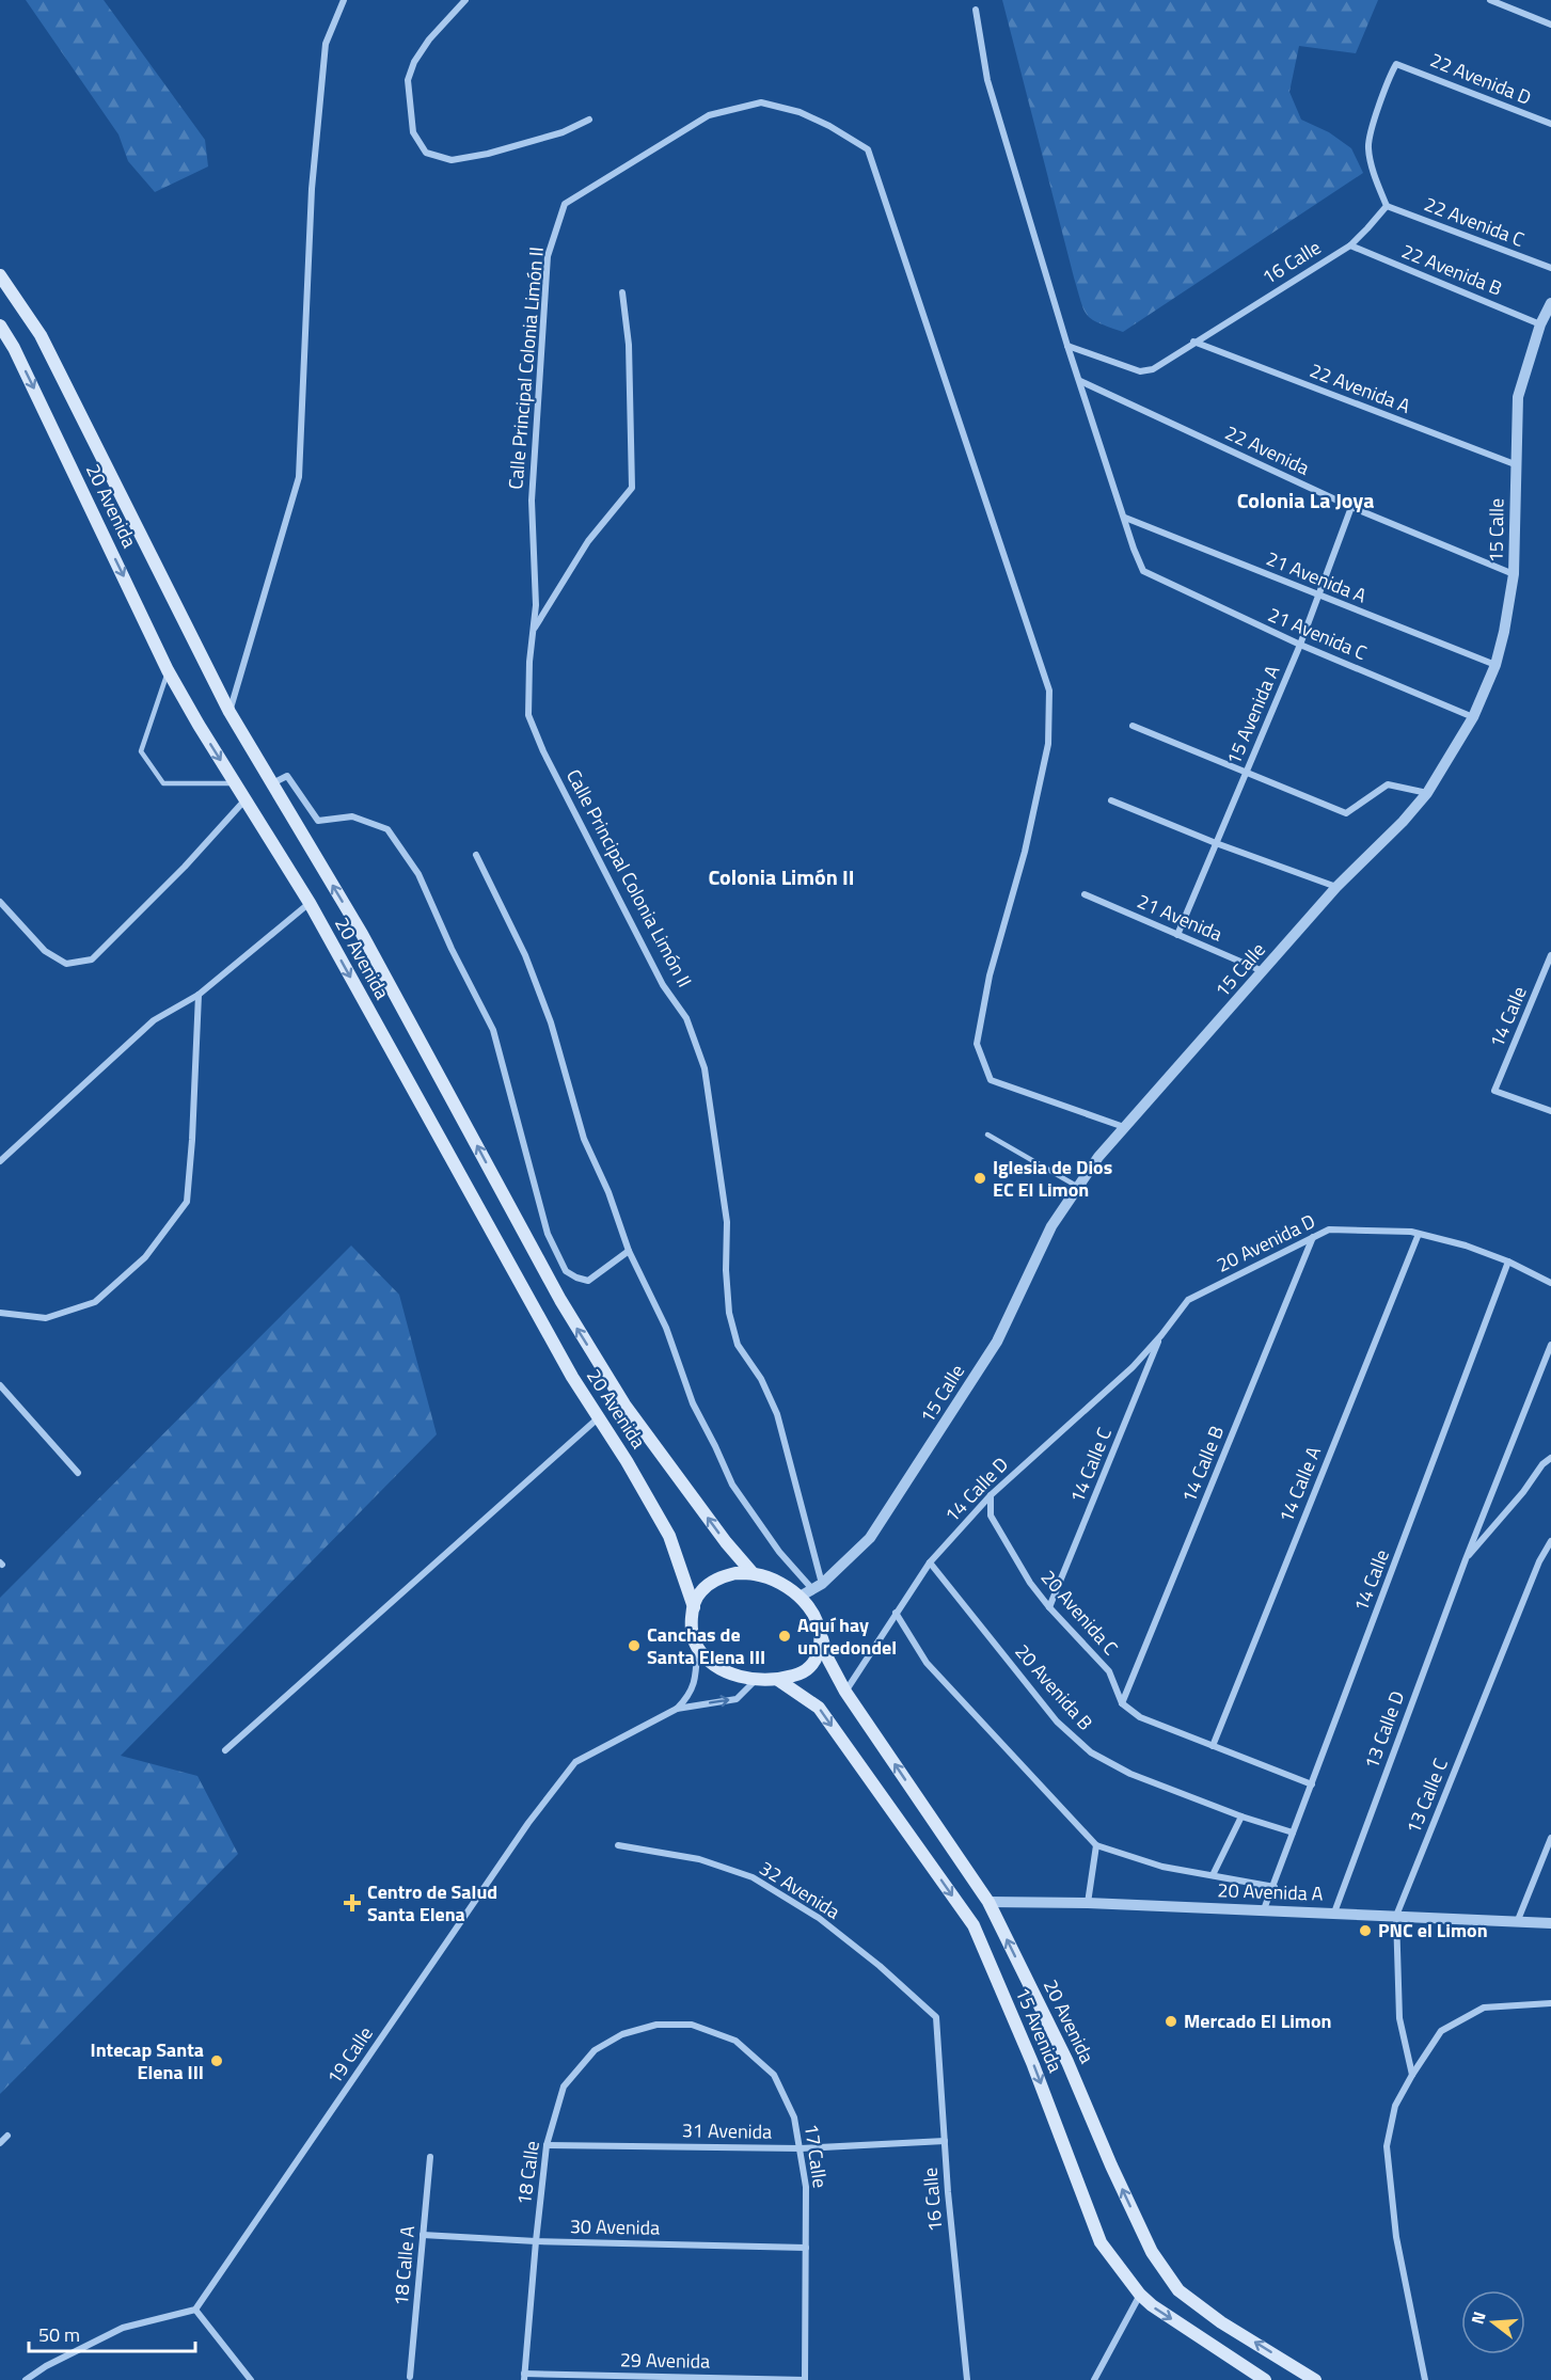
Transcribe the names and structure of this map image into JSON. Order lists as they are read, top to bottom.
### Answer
{
  "streets": {
    "main road": ["20 Avenida", "15 Avenida"],
    "street": [
      "22 Avenida D",
      "22 Avenida C",
      "16 Calle",
      "22 Avenida B",
      "Calle Principal Colonia Limón II",
      "22 Avenida A",
      "22 Avenida",
      "15 Calle",
      "21 Avenida A",
      "21 Avenida C",
      "15 Avenida A",
      "21 Avenida",
      "14 Calle",
      "20 Avenida D",
      "14 Calle B",
      "14 Calle C",
      "14 Calle A",
      "14 Calle D",
      "20 Avenida C",
      "20 Avenida B",
      "13 Calle D",
      "13 Calle C",
      "32 Avenida",
      "20 Avenida A",
      "19 Calle",
      "31 Avenida",
      "17 Calle",
      "18 Calle",
      "30 Avenida",
      "18 Calle A",
      "29 Avenida"
    ]
  },
  "crossings": [
    ["22 Avenida D", "22 Avenida C"],
    ["22 Avenida D", "16 Calle"],
    ["22 Avenida C", "16 Calle"],
    ["16 Calle", "22 Avenida B"],
    ["16 Calle", "22 Avenida A"],
    ["16 Calle", "32 Avenida"],
    ["16 Calle", "31 Avenida"],
    ["22 Avenida B", "15 Calle"],
    ["Calle Principal Colonia Limón II", "15 Calle"],
    ["22 Avenida A", "15 Calle"],
    ["22 Avenida", "15 Calle"],
    ["22 Avenida", "15 Avenida A"],
    ["20 Avenida", "15 Calle"],
    ["20 Avenida", "14 Calle D"],
    ["20 Avenida", "20 Avenida A"],
    ["20 Avenida", "15 Avenida"],
    ["20 Avenida", "19 Calle"],
    ["15 Calle", "21 Avenida A"],
    ["15 Calle", "21 Avenida C"],
    ["15 Calle", "21 Avenida"],
    ["15 Calle", "15 Avenida"],
    ["15 Calle", "19 Calle"],
    ["21 Avenida A", "21 Avenida C"],
    ["21 Avenida A", "15 Avenida A"],
    ["21 Avenida C", "15 Avenida A"],
    ["15 Avenida A", "21 Avenida"],
    ["14 Calle", "20 Avenida D"],
    ["14 Calle", "20 Avenida B"],
    ["14 Calle", "20 Avenida A"],
    ["20 Avenida D", "14 Calle B"],
    ["20 Avenida D", "14 Calle C"],
    ["20 Avenida D", "14 Calle A"],
    ["20 Avenida D", "14 Calle D"],
    ["14 Calle B", "20 Avenida C"],
    ["14 Calle C", "14 Calle D"],
    ["14 Calle C", "20 Avenida C"],
    ["14 Calle D", "20 Avenida C"],
    ["14 Calle D", "20 Avenida B"],
    ["14 Calle D", "20 Avenida A"],
    ["13 Calle D", "20 Avenida A"],
    ["13 Calle C", "20 Avenida A"],
    ["15 Avenida", "19 Calle"],
    ["31 Avenida", "17 Calle"],
    ["31 Avenida", "18 Calle"],
    ["17 Calle", "18 Calle"],
    ["17 Calle", "30 Avenida"],
    ["17 Calle", "29 Avenida"],
    ["18 Calle", "30 Avenida"],
    ["18 Calle", "29 Avenida"],
    ["30 Avenida", "18 Calle A"]
  ],
  "one_way": ["15 Avenida"],
  "districts": ["Colonia La Joya", "Colonia Limón II"],
  "places": {
    "other": [
      "Iglesia de Dios EC El Limon",
      "Aquí hay un redondel",
      "Canchas de Santa Elena III",
      "PNC el Limon",
      "Mercado El Limon",
      "Intecap Santa Elena III"
    ],
    "health": ["Centro de Salud Santa Elena"]
  },
  "scale_bar": "50 m",
  "north": "left"
}
